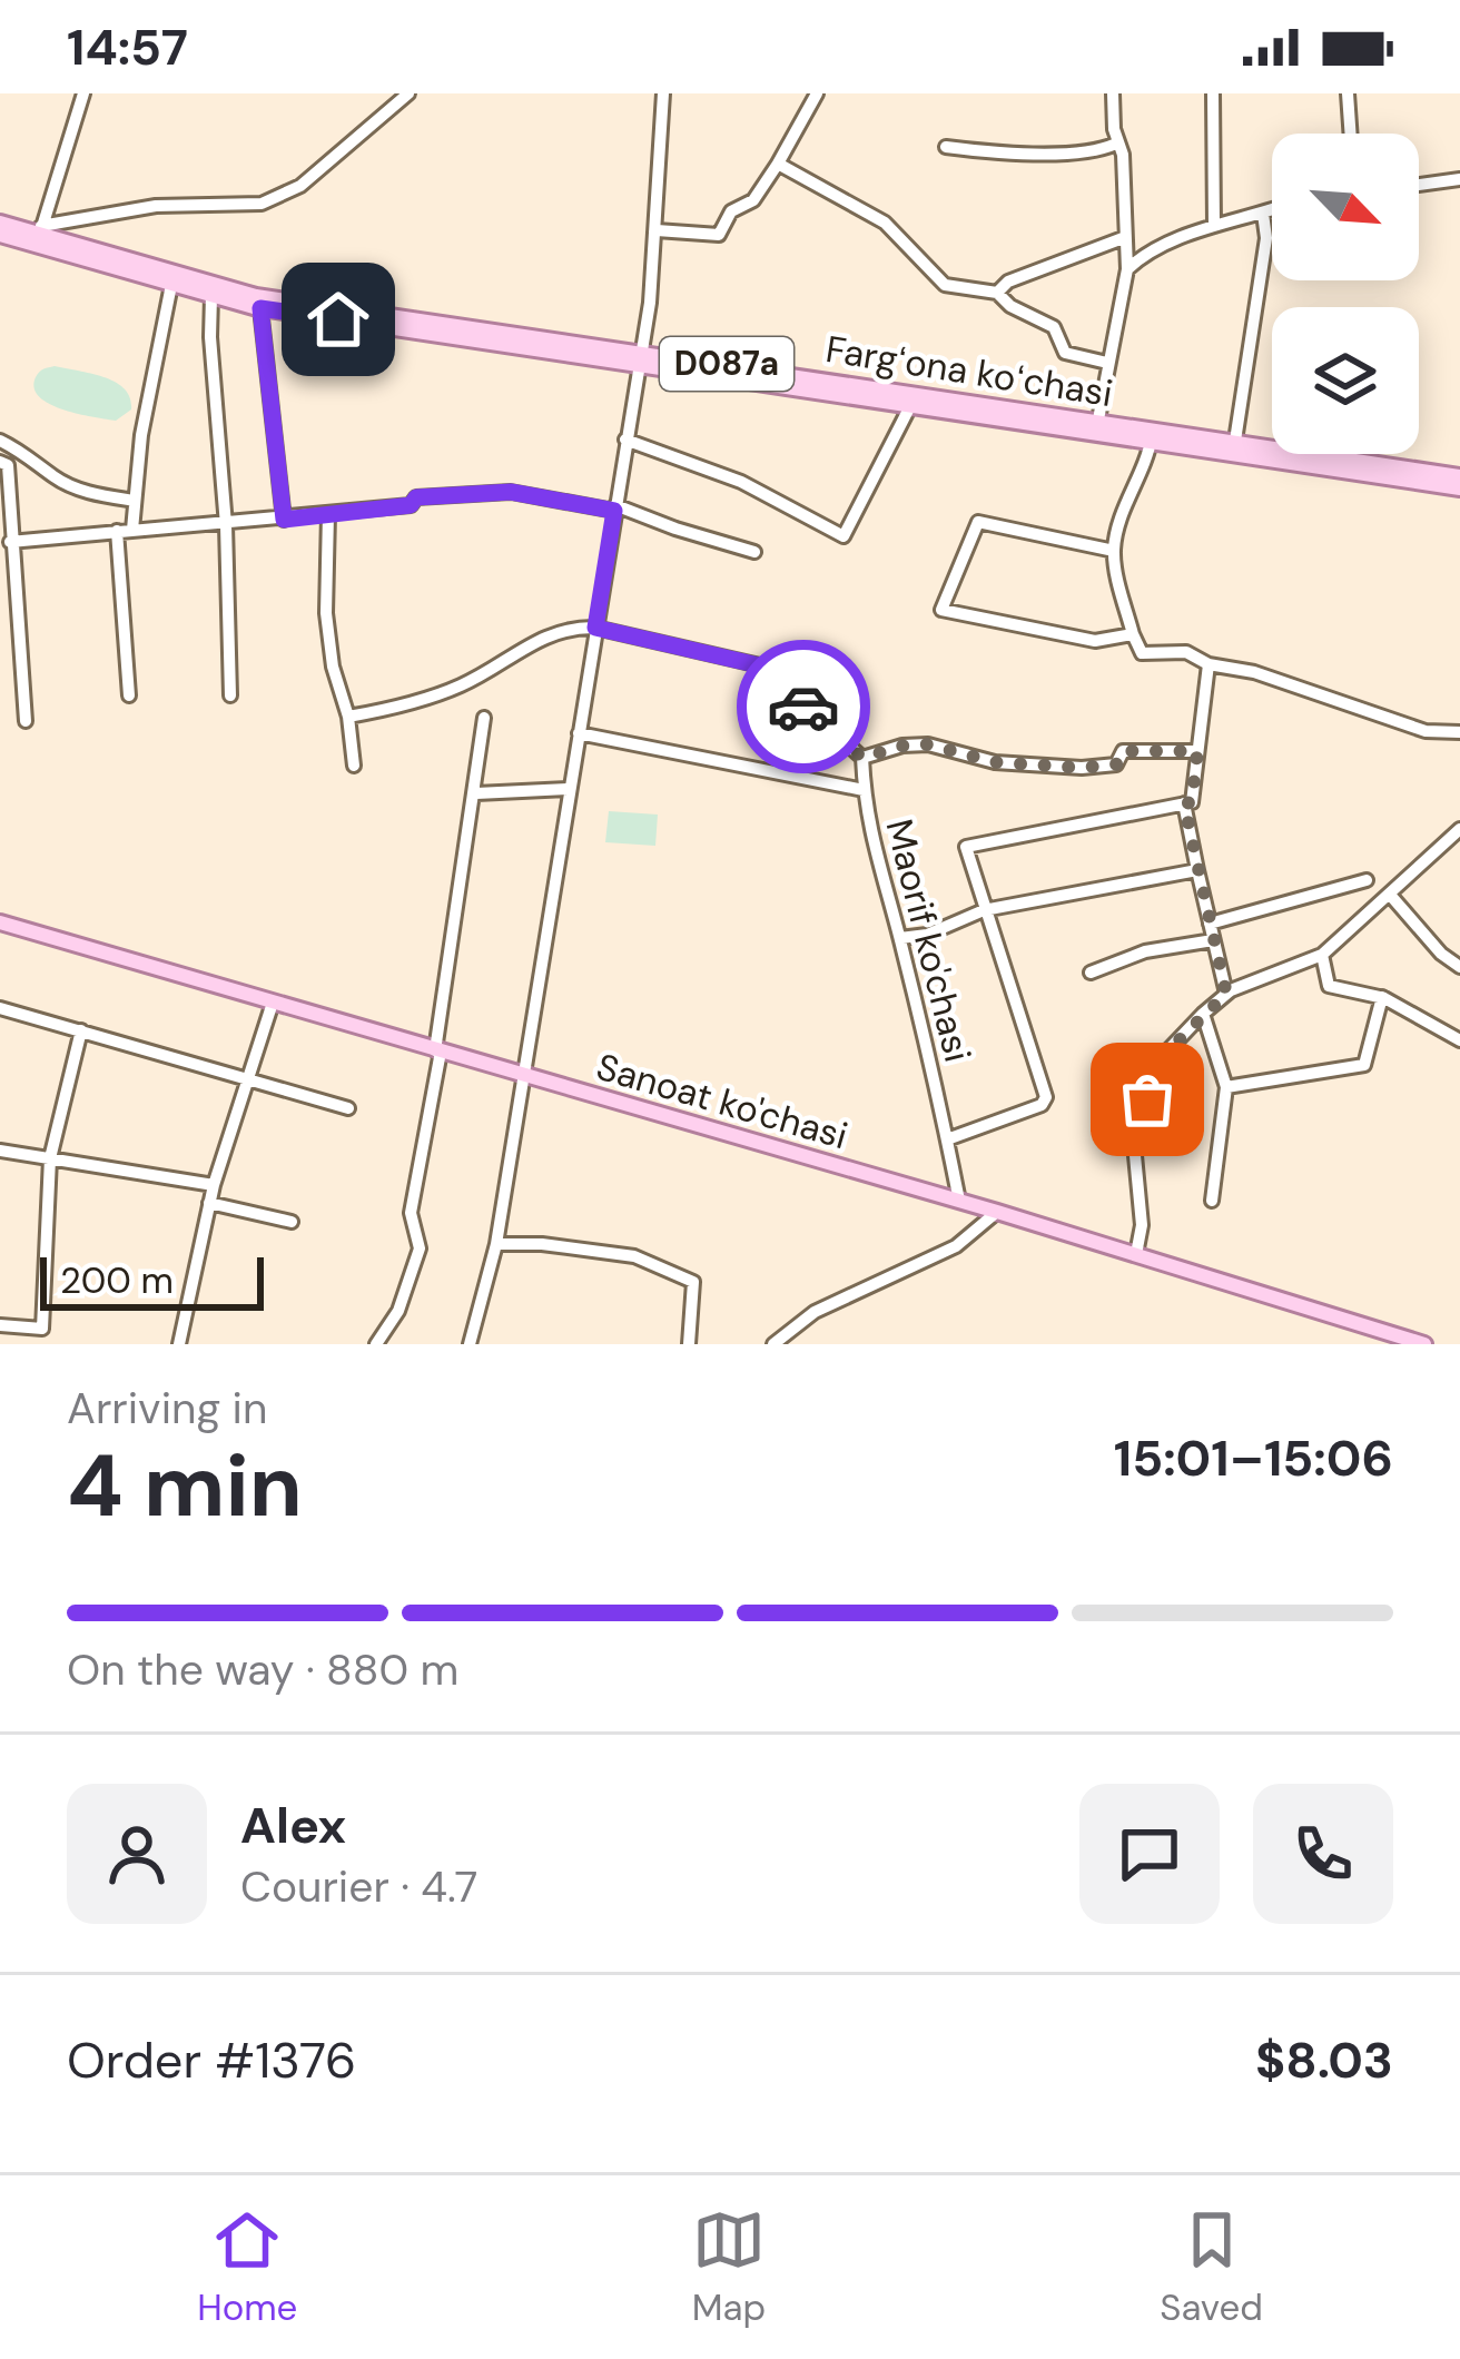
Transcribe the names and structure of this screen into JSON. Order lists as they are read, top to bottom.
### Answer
{
  "streets": {
    "main road": ["D087a", "Fargʻona koʻchasi", "Sanoat ko'chasi"],
    "street": ["Maorif ko'chasi"]
  },
  "crossings": [
    ["Maorif ko'chasi", "Sanoat ko'chasi"]
  ],
  "scale_bar": "200 m",
  "north": "bottom right",
  "page": {
    "status": "14:57",
    "scale": "200 m",
    "heading": ["4 min", "Arriving in", "15:01–15:06"],
    "panel": [
      "Alex",
      "Courier · 4.7",
      "Order #1376",
      "$8.03"
    ],
    "bar": "On the way · 880 m",
    "tabs": ["Home", "Map", "Saved"]
  }
}
